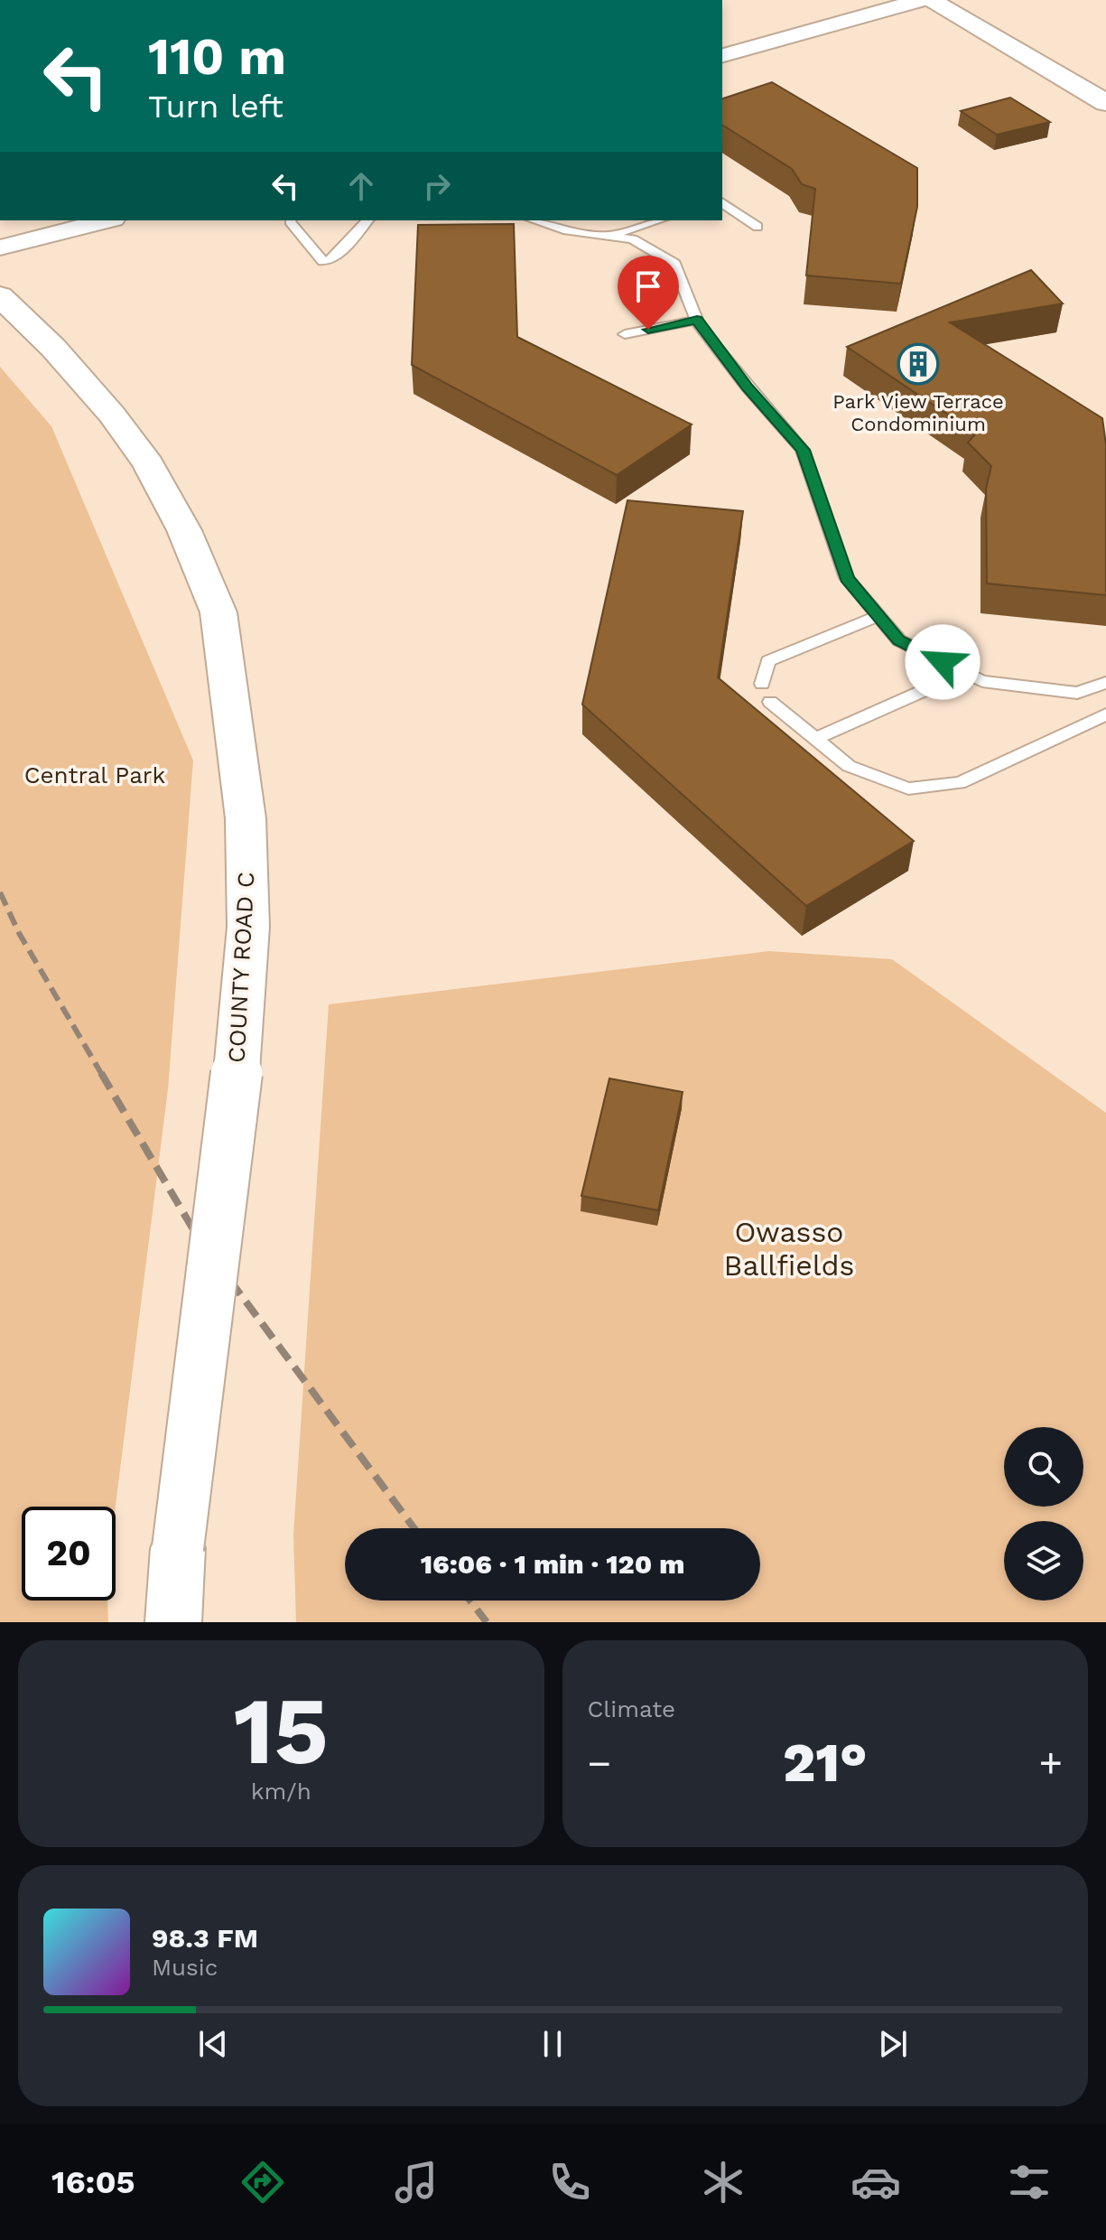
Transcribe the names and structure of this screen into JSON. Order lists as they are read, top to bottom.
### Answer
{
  "streets": {
    "main road": ["COUNTY ROAD C"]
  },
  "parks": ["Central Park", "Owasso Ballfields"],
  "places": {
    "building": ["Park View Terrace Condominium"]
  },
  "page": {
    "turn": ["110 m", "Turn left"],
    "limit": "20",
    "trip": "16:06 · 1 min · 120 m",
    "tile": [
      ["15", "km/h"],
      "Climate"
    ],
    "heat": ["−", "21°", "+"],
    "song": ["98.3 FM", "Music"],
    "tabs": "16:05"
  }
}
